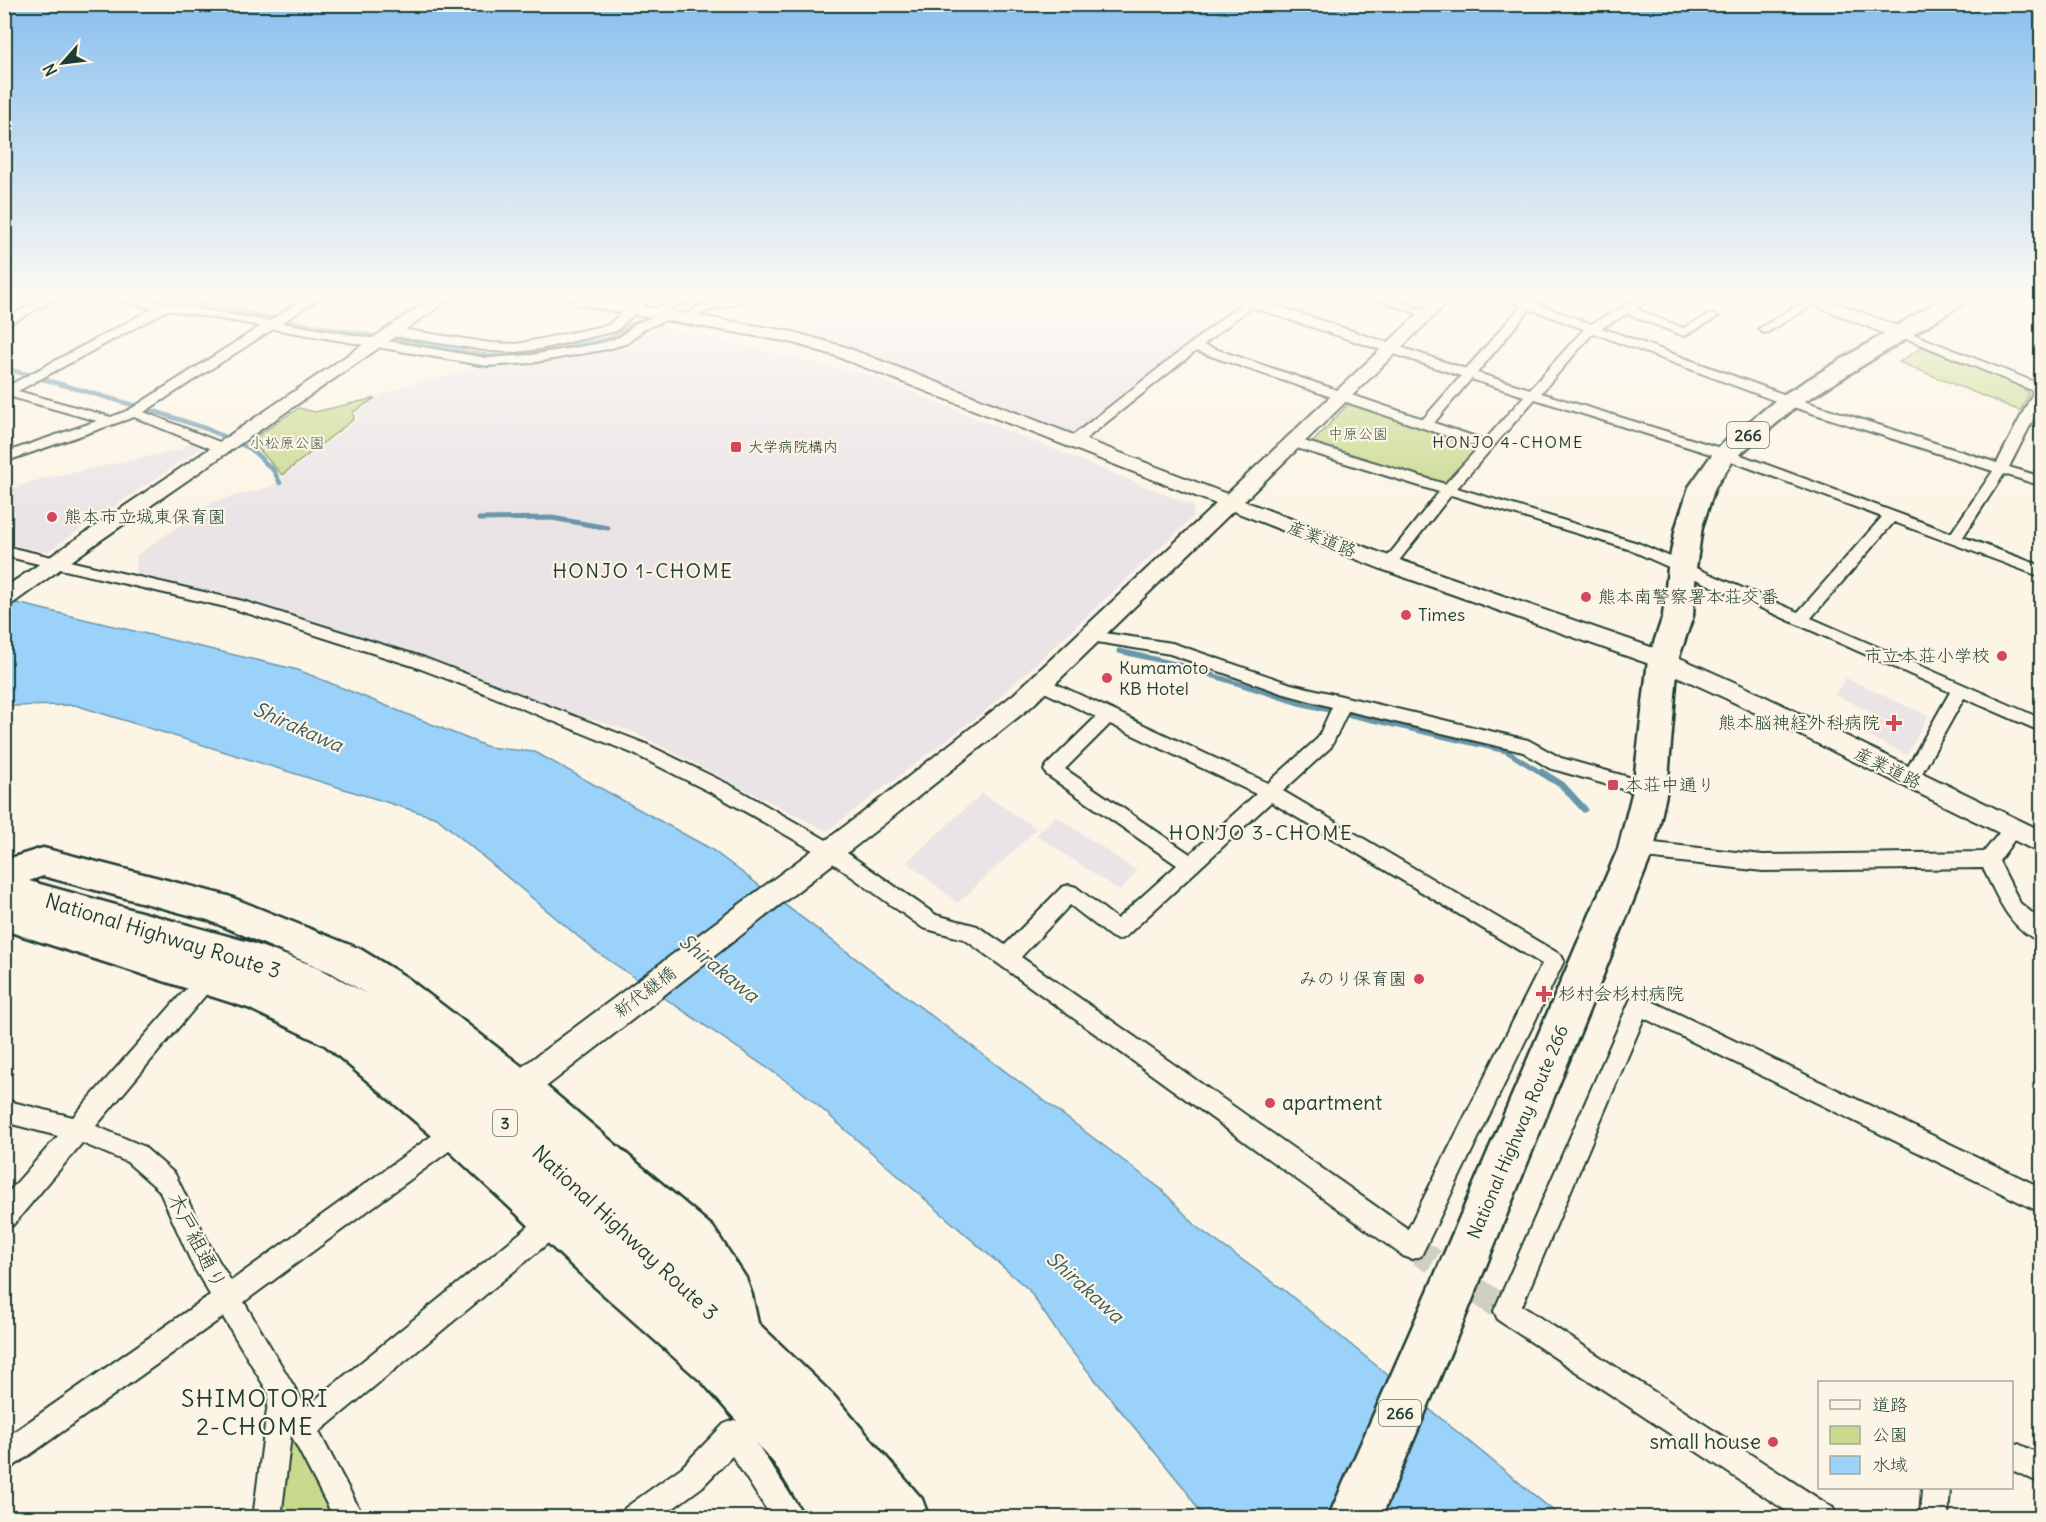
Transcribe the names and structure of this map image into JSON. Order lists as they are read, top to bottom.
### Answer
{
  "streets": {
    "highway": [
      "266",
      "National Highway Route 3",
      "3",
      "National Highway Route 266"
    ],
    "street": ["産業道路", "新代継橋", "木戸組通り"]
  },
  "crossings": [
    ["産業道路", "新代継橋"],
    ["産業道路", "National Highway Route 266"],
    ["National Highway Route 3", "新代継橋"],
    ["National Highway Route 3", "3"],
    ["新代継橋", "3"]
  ],
  "districts": [
    "HONJO 4-CHOME",
    "HONJO 1-CHOME",
    "HONJO 3-CHOME",
    "SHIMOTORI 2-CHOME"
  ],
  "water": ["Shirakawa"],
  "parks": ["中原公園", "小松原公園"],
  "places": {
    "transit": ["大学病院構内", "本荘中通り"],
    "other": [
      "熊本市立城東保育園",
      "熊本南警察署本荘交番",
      "Times",
      "市立本荘小学校",
      "Kumamoto KB Hotel",
      "みのり保育園",
      "apartment",
      "small house"
    ],
    "health": ["熊本脳神経外科病院", "杉村会杉村病院"]
  },
  "legend": ["道路", "公園", "水域"],
  "north": "bottom left"
}
